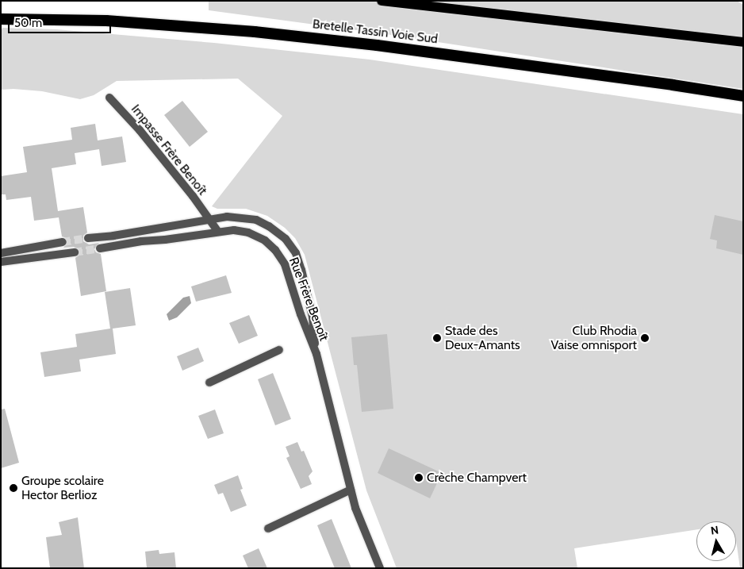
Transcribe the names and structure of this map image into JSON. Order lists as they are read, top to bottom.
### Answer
{
  "streets": {
    "highway": ["Bretelle Tassin Voie Sud"],
    "street": ["Impasse Frère Benoît", "Rue Frère Benoît"]
  },
  "crossings": [
    ["Impasse Frère Benoît", "Rue Frère Benoît"]
  ],
  "places": [
    "Stade des Deux-Amants",
    "Club Rhodia Vaise omnisport",
    "Crèche Champvert",
    "Groupe scolaire Hector Berlioz"
  ],
  "scale_bar": "50 m",
  "north": "top"
}
